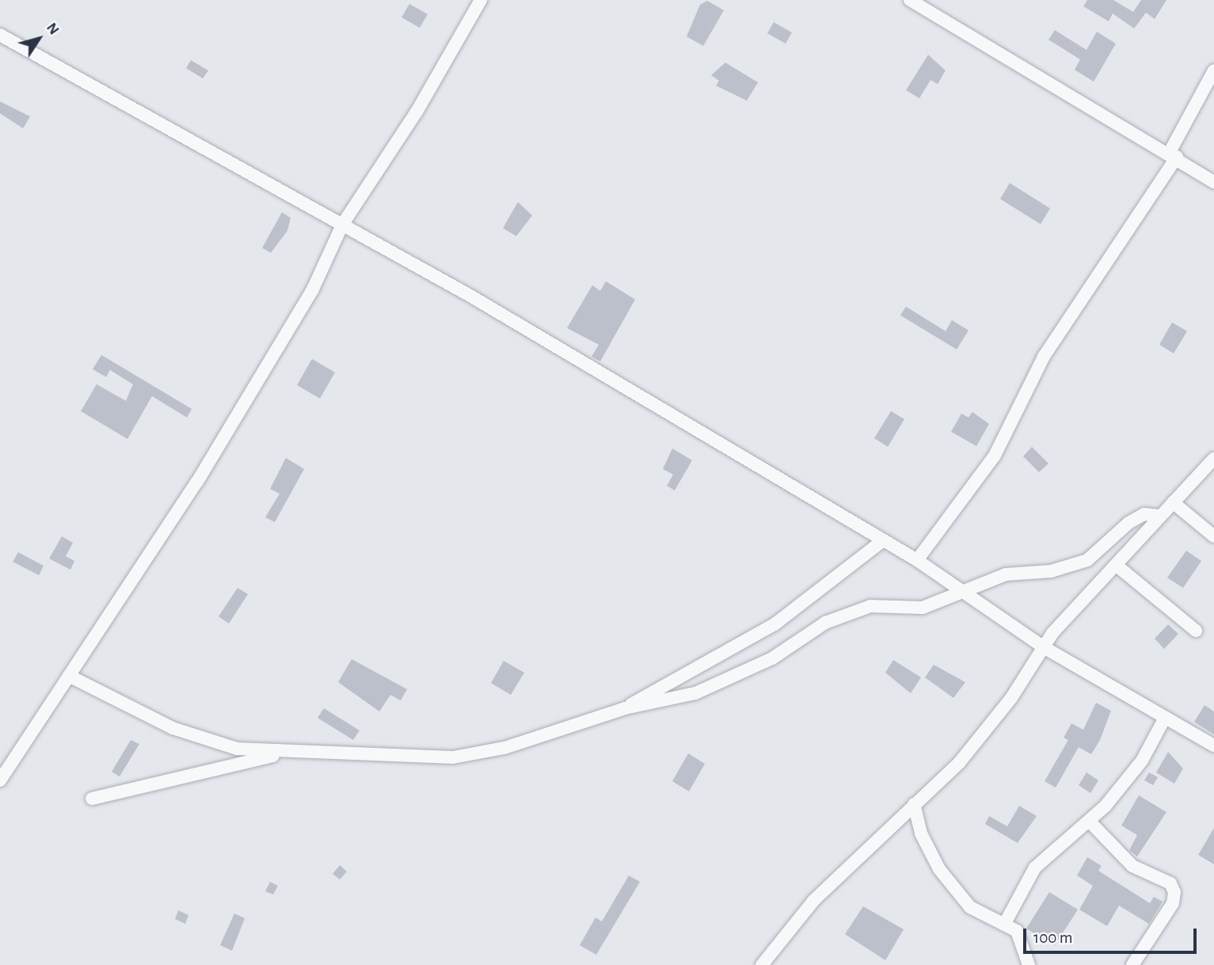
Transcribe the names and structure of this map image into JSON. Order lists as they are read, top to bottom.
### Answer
{
  "scale_bar": "100 m",
  "north": "top right"
}
